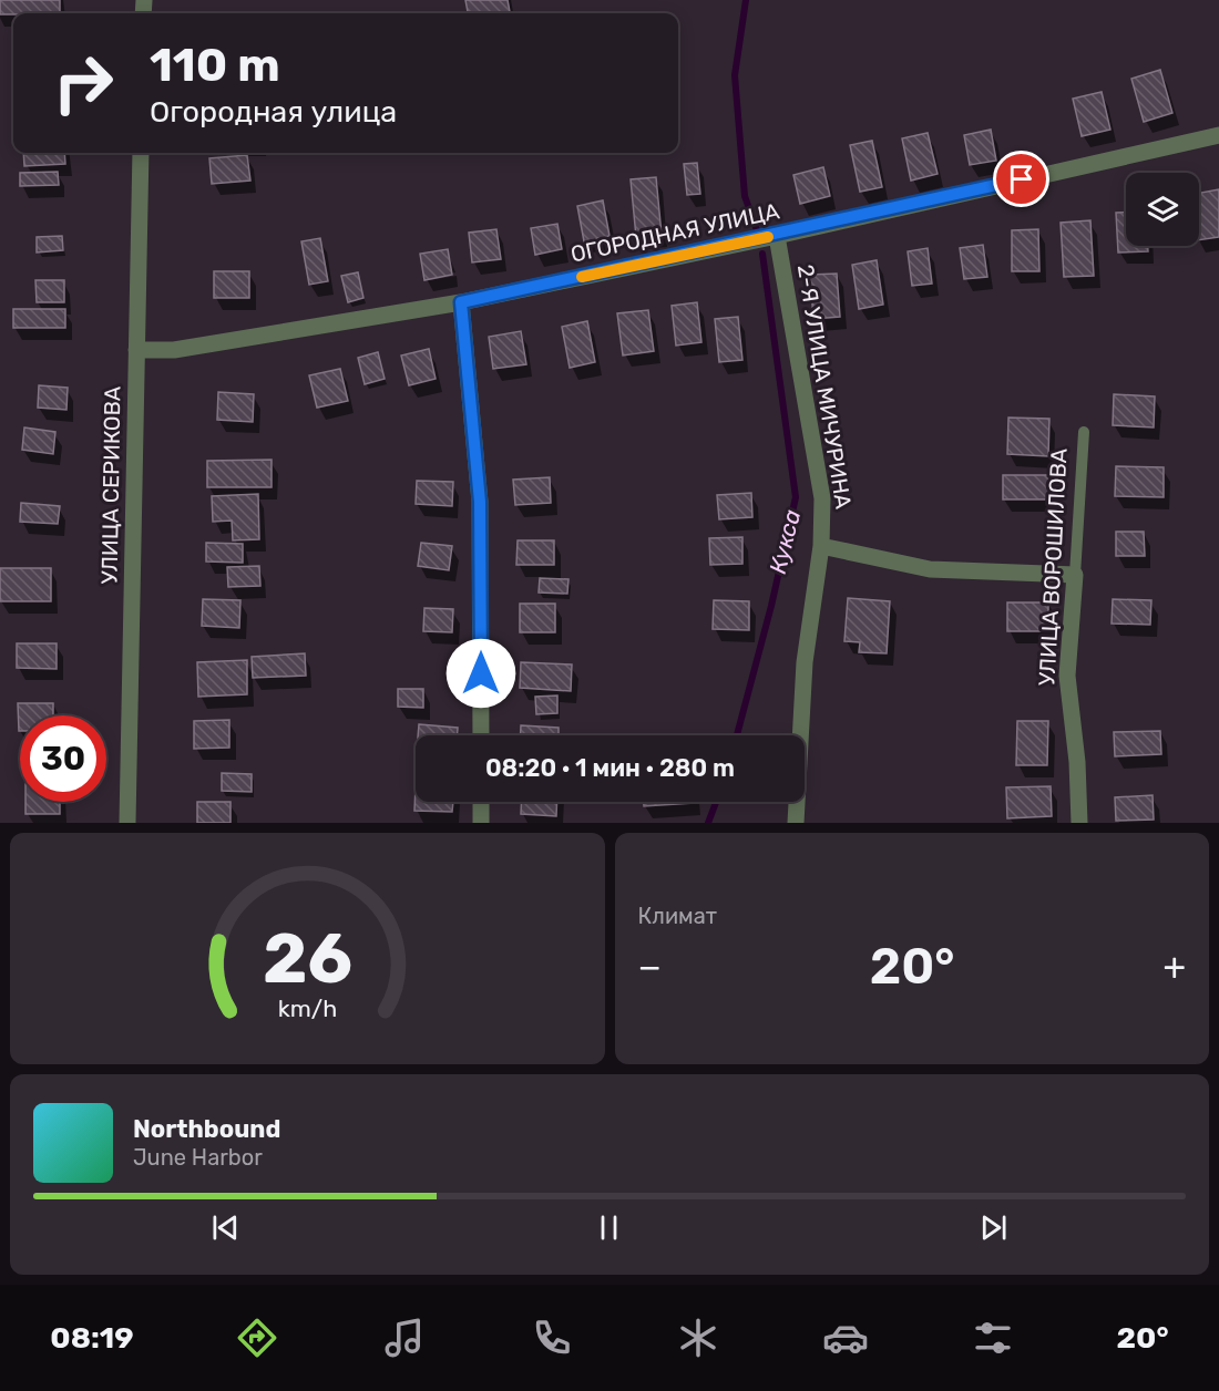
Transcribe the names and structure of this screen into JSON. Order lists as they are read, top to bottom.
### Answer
{
  "streets": {
    "street": [
      "ОГОРОДНАЯ УЛИЦА",
      "2-Я УЛИЦА МИЧУРИНА",
      "УЛИЦА СЕРИКОВА",
      "УЛИЦА ВОРОШИЛОВА"
    ]
  },
  "crossings": [
    ["ОГОРОДНАЯ УЛИЦА", "2-Я УЛИЦА МИЧУРИНА"],
    ["ОГОРОДНАЯ УЛИЦА", "УЛИЦА СЕРИКОВА"]
  ],
  "water": ["Кукса"],
  "page": {
    "turn": ["110 m", "Огородная улица"],
    "limit": "30",
    "trip": "08:20 · 1 мин · 280 m",
    "tile": "Климат",
    "heat": ["−", "20°", "+"],
    "song": ["Northbound", "June Harbor"],
    "tabs": ["08:19", "20°"],
    "gauge": ["26", "km/h"]
  }
}
